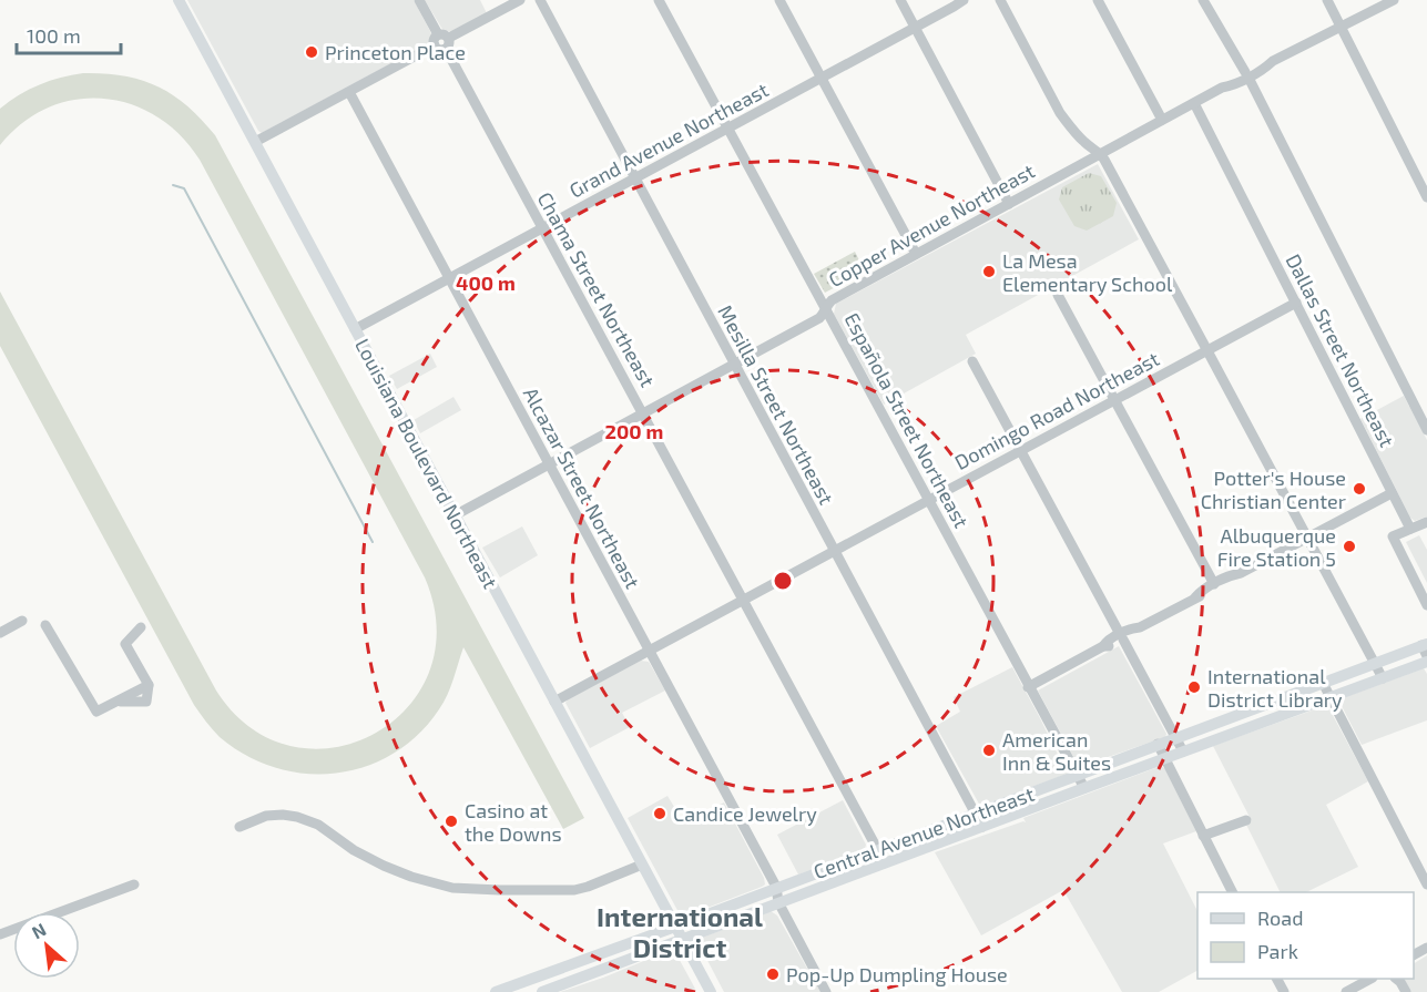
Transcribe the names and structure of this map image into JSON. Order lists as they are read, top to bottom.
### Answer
{
  "streets": {
    "main road": ["Louisiana Boulevard Northeast", "Central Avenue Northeast"],
    "street": [
      "Grand Avenue Northeast",
      "Copper Avenue Northeast",
      "Chama Street Northeast",
      "Dallas Street Northeast",
      "Mesilla Street Northeast",
      "Domingo Road Northeast",
      "Española Street Northeast",
      "Alcazar Street Northeast"
    ]
  },
  "crossings": [
    ["Grand Avenue Northeast", "Chama Street Northeast"],
    ["Grand Avenue Northeast", "Mesilla Street Northeast"],
    ["Grand Avenue Northeast", "Española Street Northeast"],
    ["Grand Avenue Northeast", "Louisiana Boulevard Northeast"],
    ["Grand Avenue Northeast", "Alcazar Street Northeast"],
    ["Copper Avenue Northeast", "Chama Street Northeast"],
    ["Copper Avenue Northeast", "Dallas Street Northeast"],
    ["Copper Avenue Northeast", "Mesilla Street Northeast"],
    ["Copper Avenue Northeast", "Española Street Northeast"],
    ["Copper Avenue Northeast", "Louisiana Boulevard Northeast"],
    ["Copper Avenue Northeast", "Alcazar Street Northeast"],
    ["Chama Street Northeast", "Domingo Road Northeast"],
    ["Chama Street Northeast", "Central Avenue Northeast"],
    ["Dallas Street Northeast", "Domingo Road Northeast"],
    ["Mesilla Street Northeast", "Domingo Road Northeast"],
    ["Mesilla Street Northeast", "Central Avenue Northeast"],
    ["Domingo Road Northeast", "Española Street Northeast"],
    ["Domingo Road Northeast", "Louisiana Boulevard Northeast"],
    ["Domingo Road Northeast", "Alcazar Street Northeast"],
    ["Española Street Northeast", "Central Avenue Northeast"],
    ["Louisiana Boulevard Northeast", "Central Avenue Northeast"],
    ["Alcazar Street Northeast", "Central Avenue Northeast"]
  ],
  "districts": ["International District"],
  "places": [
    "Princeton Place",
    "La Mesa Elementary School",
    "Potter's House Christian Center",
    "Albuquerque Fire Station 5",
    "International District Library",
    "American Inn & Suites",
    "Candice Jewelry",
    "Casino at the Downs",
    "Pop-Up Dumpling House"
  ],
  "legend": ["Road", "Park"],
  "scale_bar": "100 m",
  "north": "top left",
  "rings": ["400 m", "200 m"]
}
